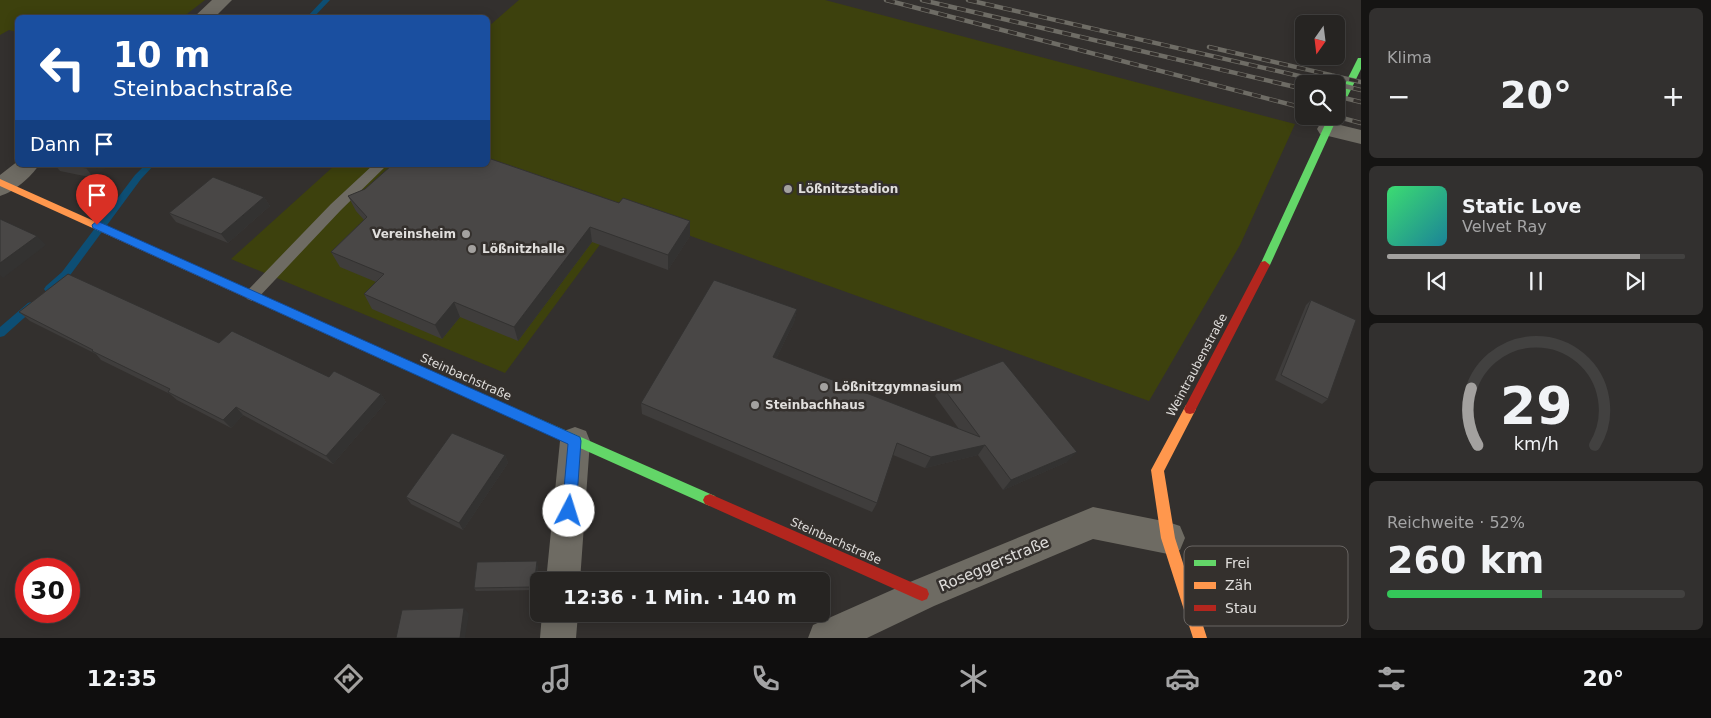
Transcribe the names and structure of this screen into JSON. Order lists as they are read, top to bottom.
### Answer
{
  "streets": {
    "street": ["Weintraubenstraße", "Steinbachstraße", "Roseggerstraße"]
  },
  "crossings": [
    ["Weintraubenstraße", "Roseggerstraße"],
    ["Steinbachstraße", "Roseggerstraße"]
  ],
  "places": [
    "Lößnitzstadion",
    "Vereinsheim",
    "Lößnitzhalle",
    "Lößnitzgymnasium",
    "Steinbachhaus"
  ],
  "legend": ["Frei", "Zäh", "Stau"],
  "north": "bottom",
  "page": {
    "tile": [
      "Klima",
      ["Reichweite · 52%", "260 km"]
    ],
    "turn": ["10 m", "Steinbachstraße"],
    "heat": ["−", "20°", "+"],
    "then": "Dann",
    "song": ["Static Love", "Velvet Ray"],
    "limit": "30",
    "trip": "12:36 · 1 Min. · 140 m",
    "tabs": ["12:35", "20°"],
    "gauge": ["29", "km/h"]
  }
}
